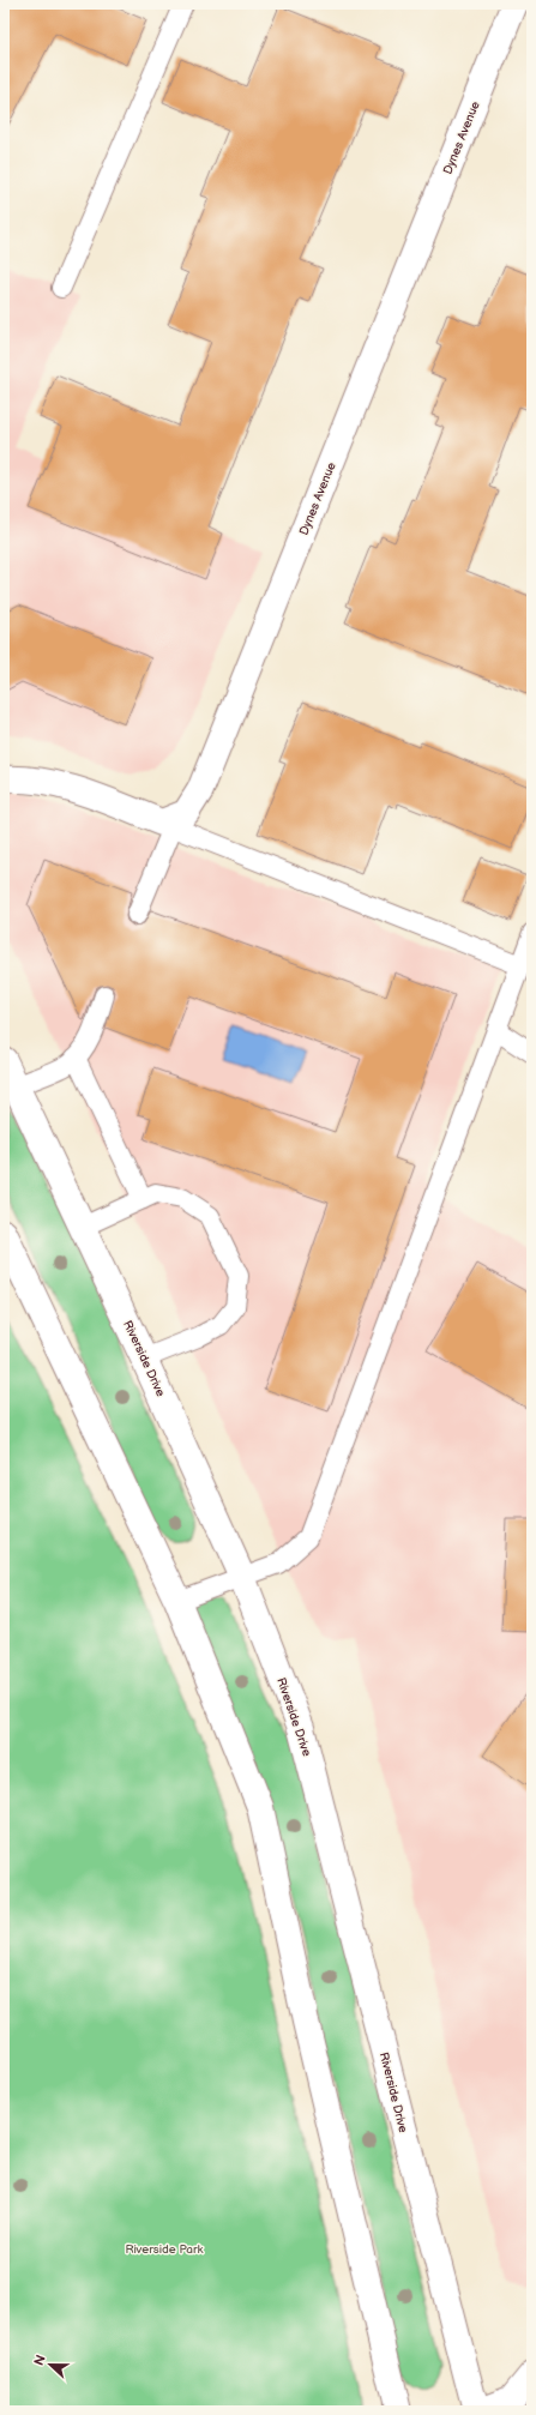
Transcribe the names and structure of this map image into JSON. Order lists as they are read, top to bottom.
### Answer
{
  "streets": {
    "street": ["Dynes Avenue", "Riverside Drive"]
  },
  "parks": ["Riverside Park"],
  "north": "left"
}
